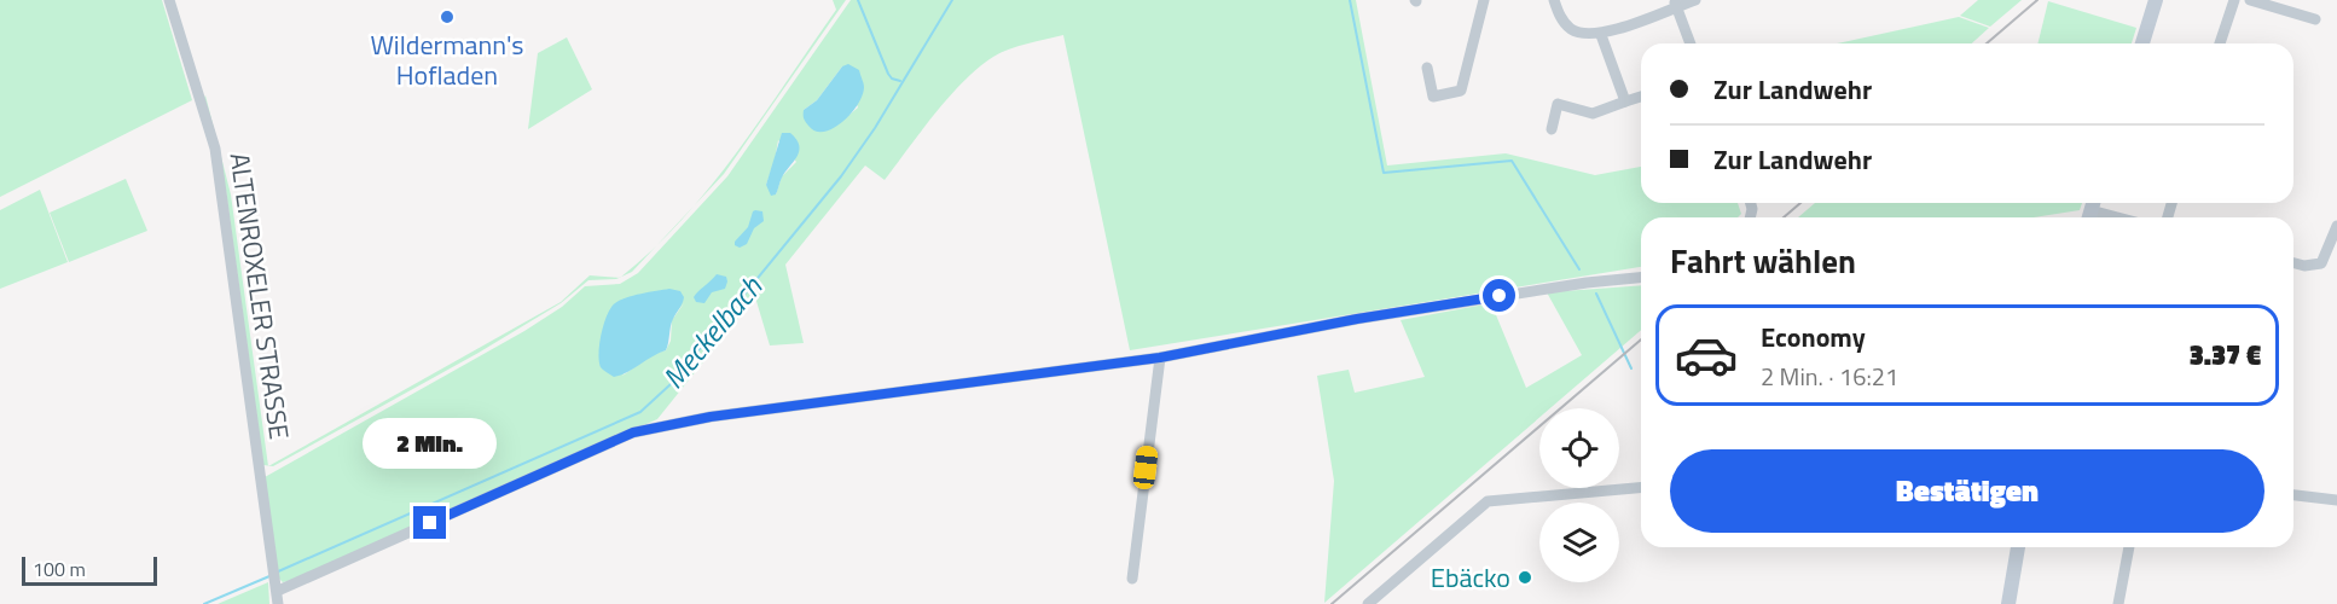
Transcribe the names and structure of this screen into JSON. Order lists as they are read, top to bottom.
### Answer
{
  "streets": {
    "street": ["ALTENROXELER STRASSE"]
  },
  "water": ["Meckelbach"],
  "places": ["Wildermann's Hofladen", "Ebäcko"],
  "scale_bar": "100 m",
  "page": {
    "banner": ["Zur Landwehr", "Zur Landwehr"],
    "heading": "Fahrt wählen",
    "list": [
      {
        "name": "Economy",
        "note": "2 Min. · 16:21",
        "value": "3.37 €"
      }
    ],
    "bubble": "2 Min.",
    "buttons": "Bestätigen",
    "scale": "100 m"
  }
}
